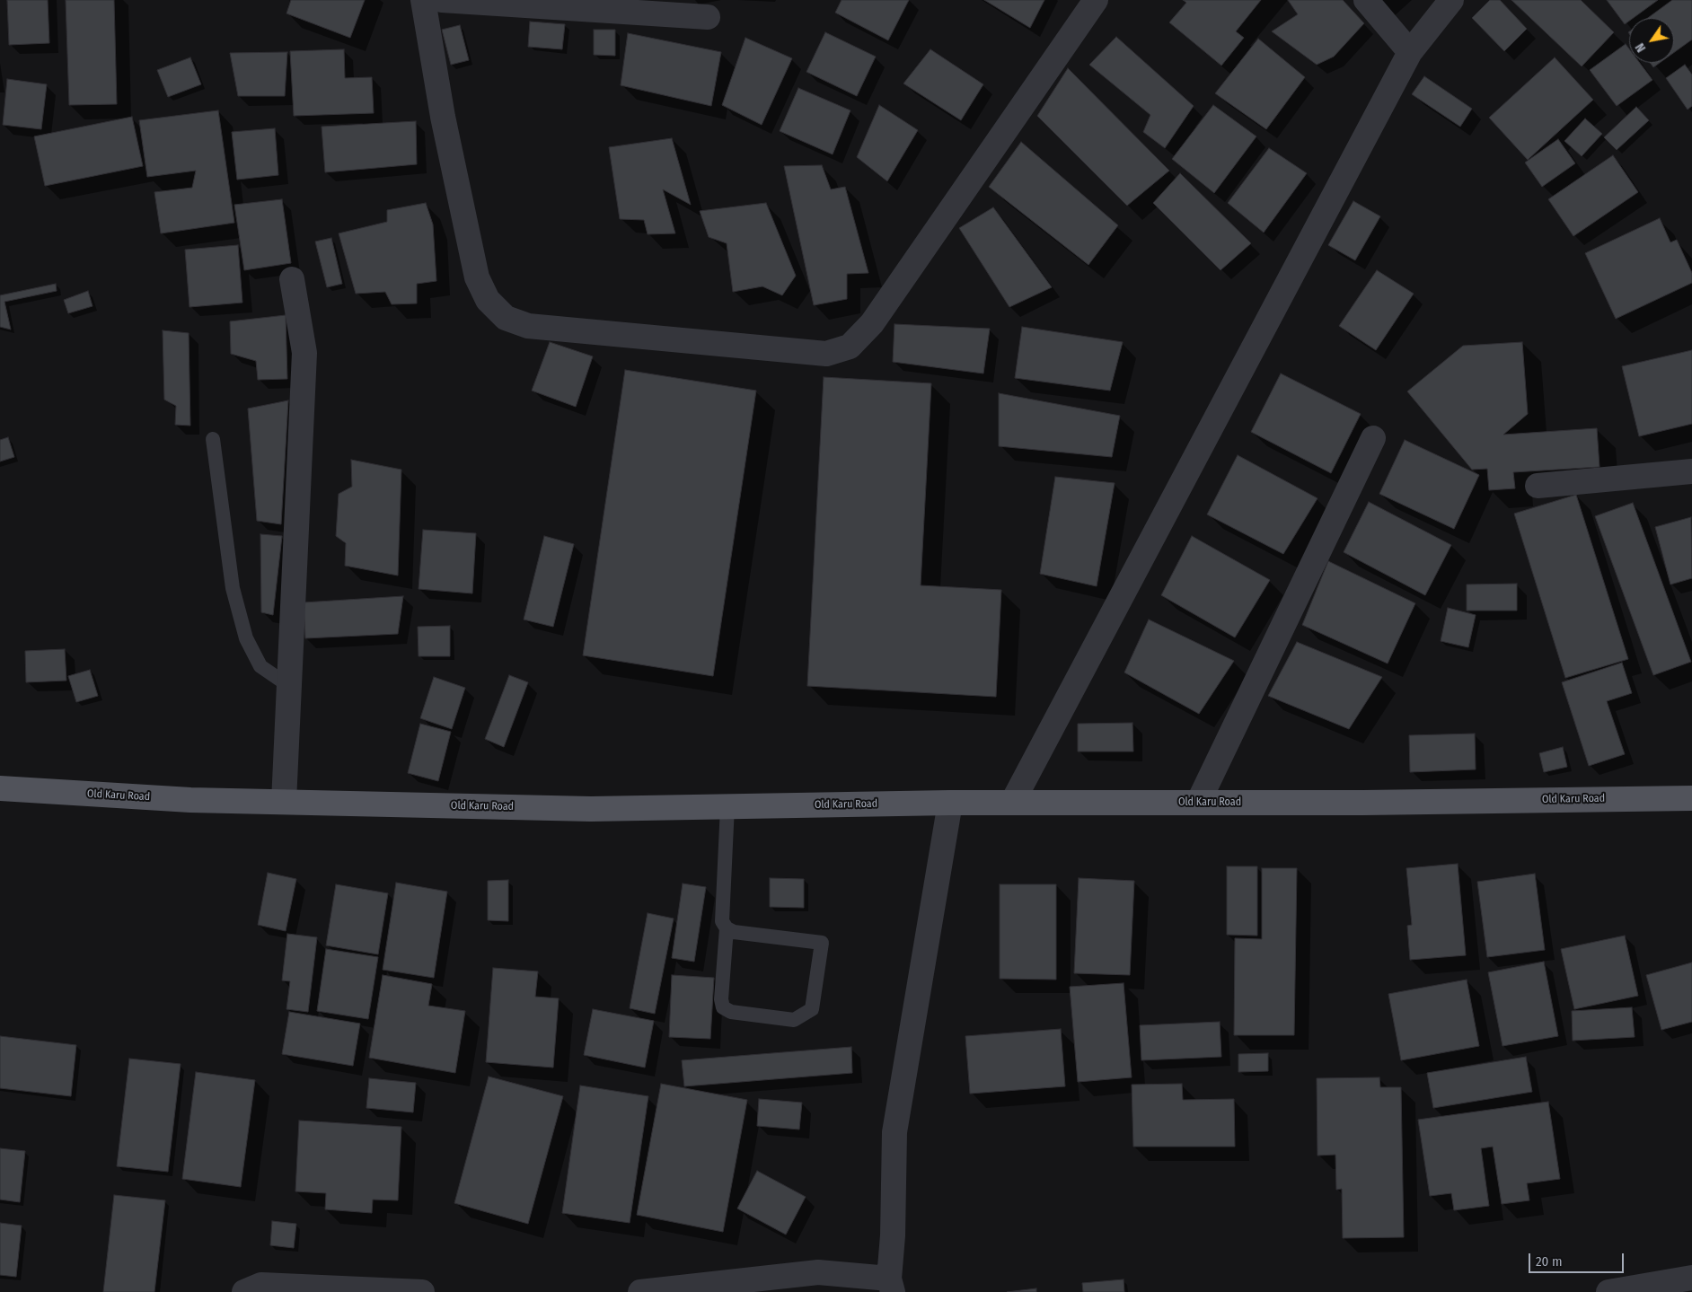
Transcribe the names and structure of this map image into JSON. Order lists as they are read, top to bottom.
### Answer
{
  "streets": {
    "main road": ["Old Karu Road"]
  },
  "scale_bar": "20 m",
  "north": "bottom left"
}
